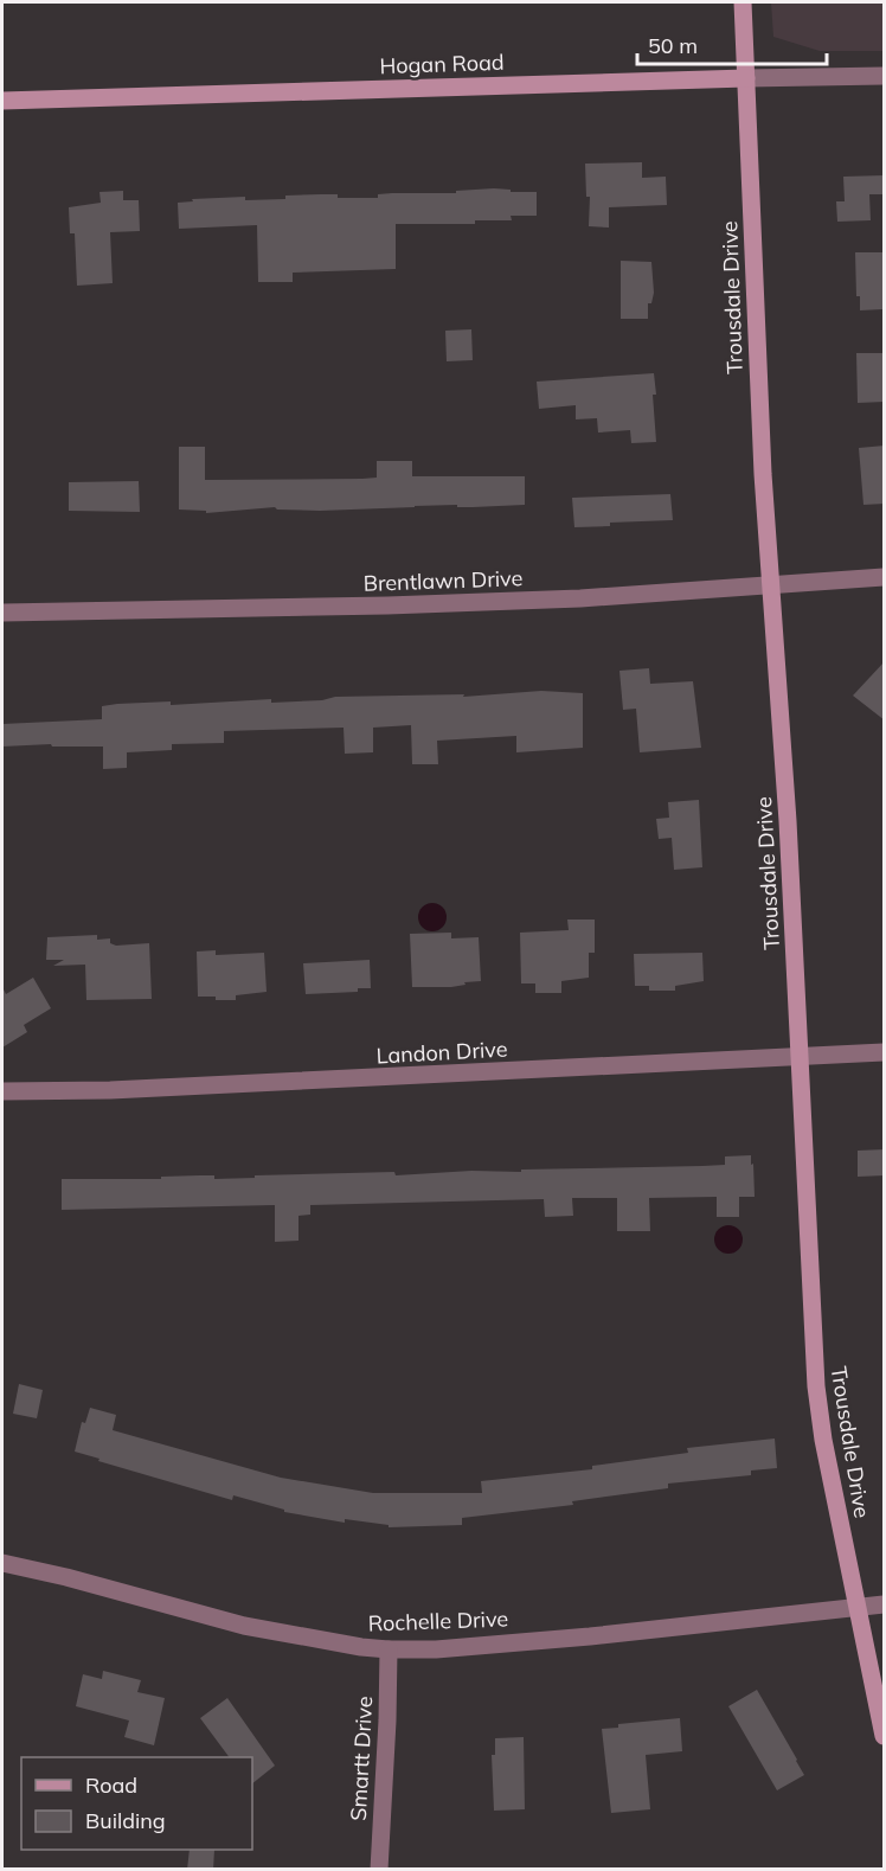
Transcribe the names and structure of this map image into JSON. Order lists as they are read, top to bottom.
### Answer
{
  "streets": {
    "street": [
      "Hogan Road",
      "Trousdale Drive",
      "Brentlawn Drive",
      "Landon Drive",
      "Rochelle Drive",
      "Smartt Drive"
    ]
  },
  "crossings": [
    ["Hogan Road", "Trousdale Drive"],
    ["Trousdale Drive", "Brentlawn Drive"],
    ["Trousdale Drive", "Landon Drive"],
    ["Trousdale Drive", "Rochelle Drive"],
    ["Rochelle Drive", "Smartt Drive"]
  ],
  "legend": ["Road", "Building"],
  "scale_bar": "50 m"
}
